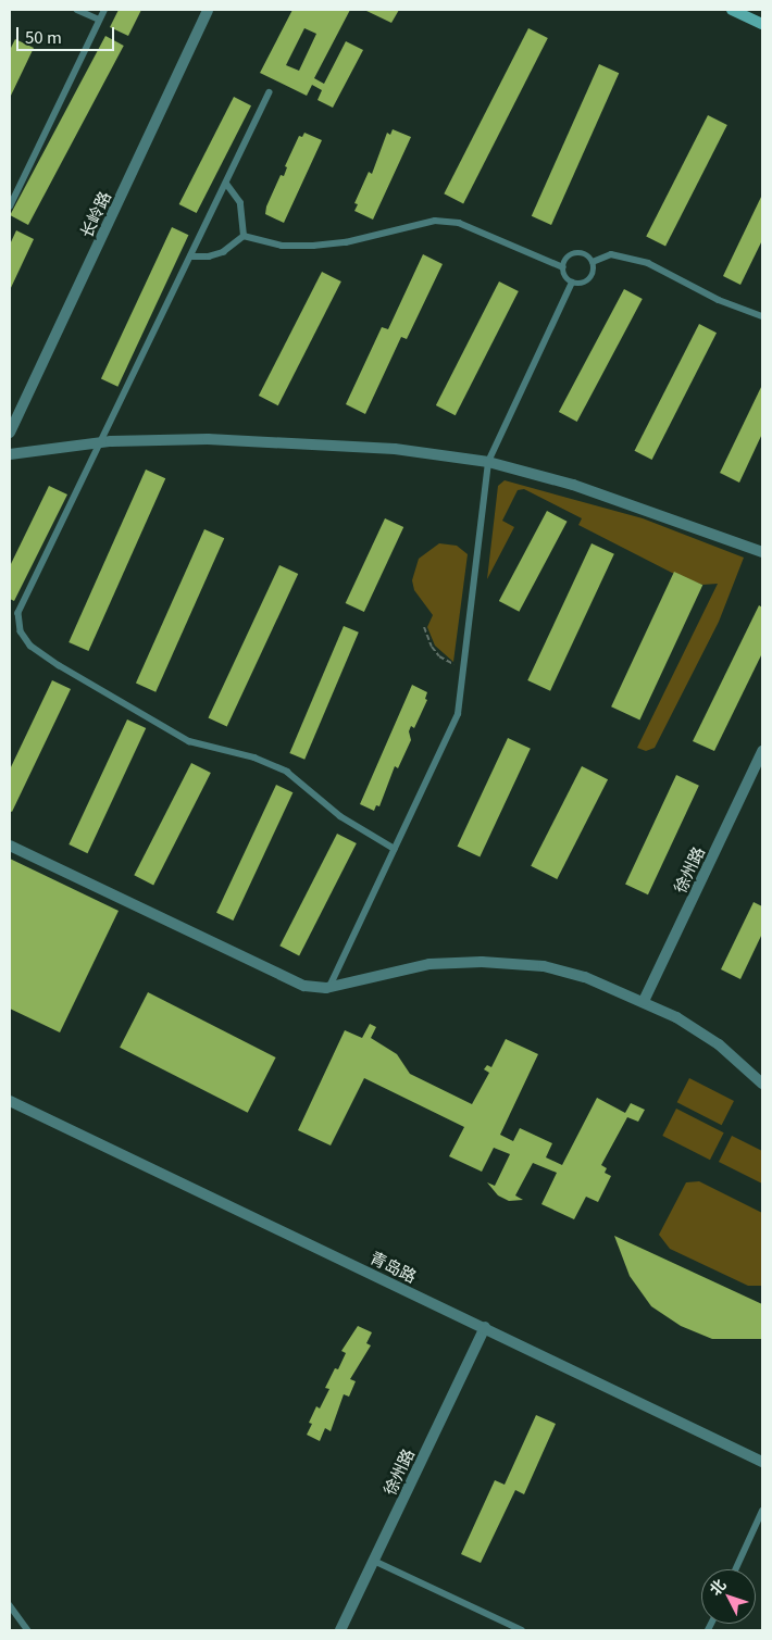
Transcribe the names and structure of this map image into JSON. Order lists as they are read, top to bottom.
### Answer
{
  "streets": {
    "street": ["长岭路", "徐州路", "青岛路"]
  },
  "crossings": [
    ["徐州路", "青岛路"]
  ],
  "scale_bar": "50 m",
  "north": "top left"
}
